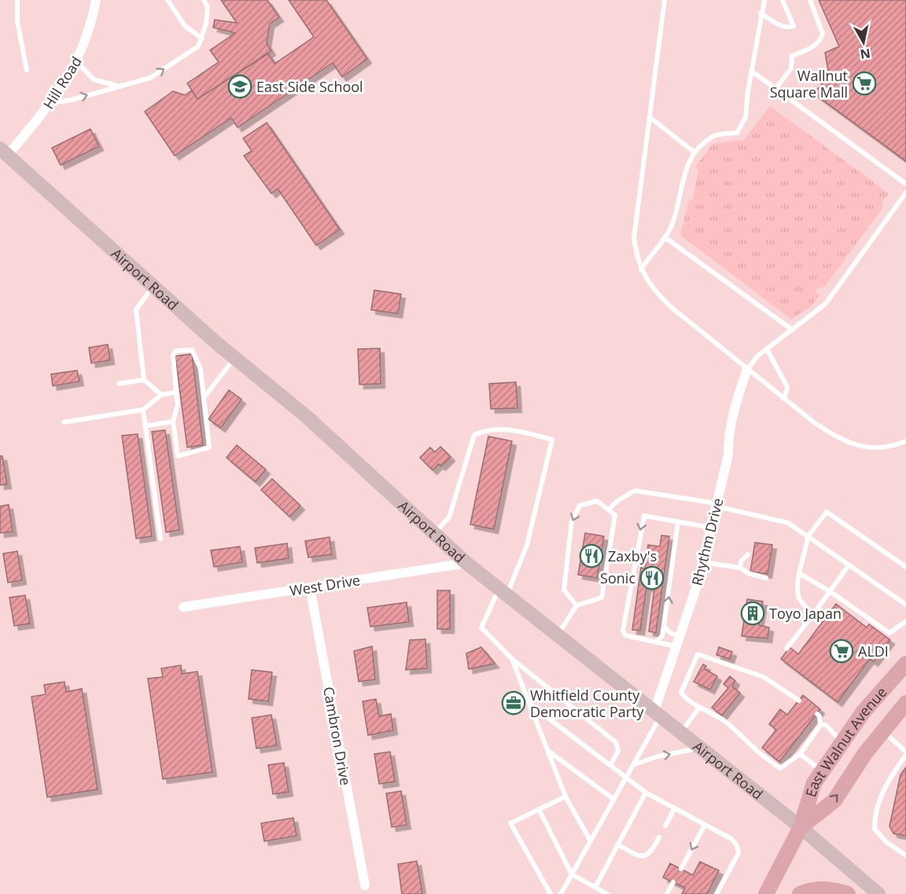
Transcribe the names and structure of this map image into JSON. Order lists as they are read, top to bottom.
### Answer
{
  "streets": {
    "main road": ["East Walnut Avenue"],
    "street": [
      "Hill Road",
      "Airport Road",
      "Rhythm Drive",
      "West Drive",
      "Cambron Drive"
    ]
  },
  "crossings": [
    ["Hill Road", "Airport Road"],
    ["Airport Road", "Rhythm Drive"],
    ["Airport Road", "West Drive"],
    ["Airport Road", "East Walnut Avenue"],
    ["West Drive", "Cambron Drive"]
  ],
  "places": {
    "supermarket": ["Wallnut Square Mall", "ALDI"],
    "school or university": ["East Side School"],
    "restaurant": ["Zaxby's", "Sonic"],
    "building": ["Toyo Japan"],
    "office": ["Whitfield County Democratic Party"]
  },
  "north": "bottom"
}
